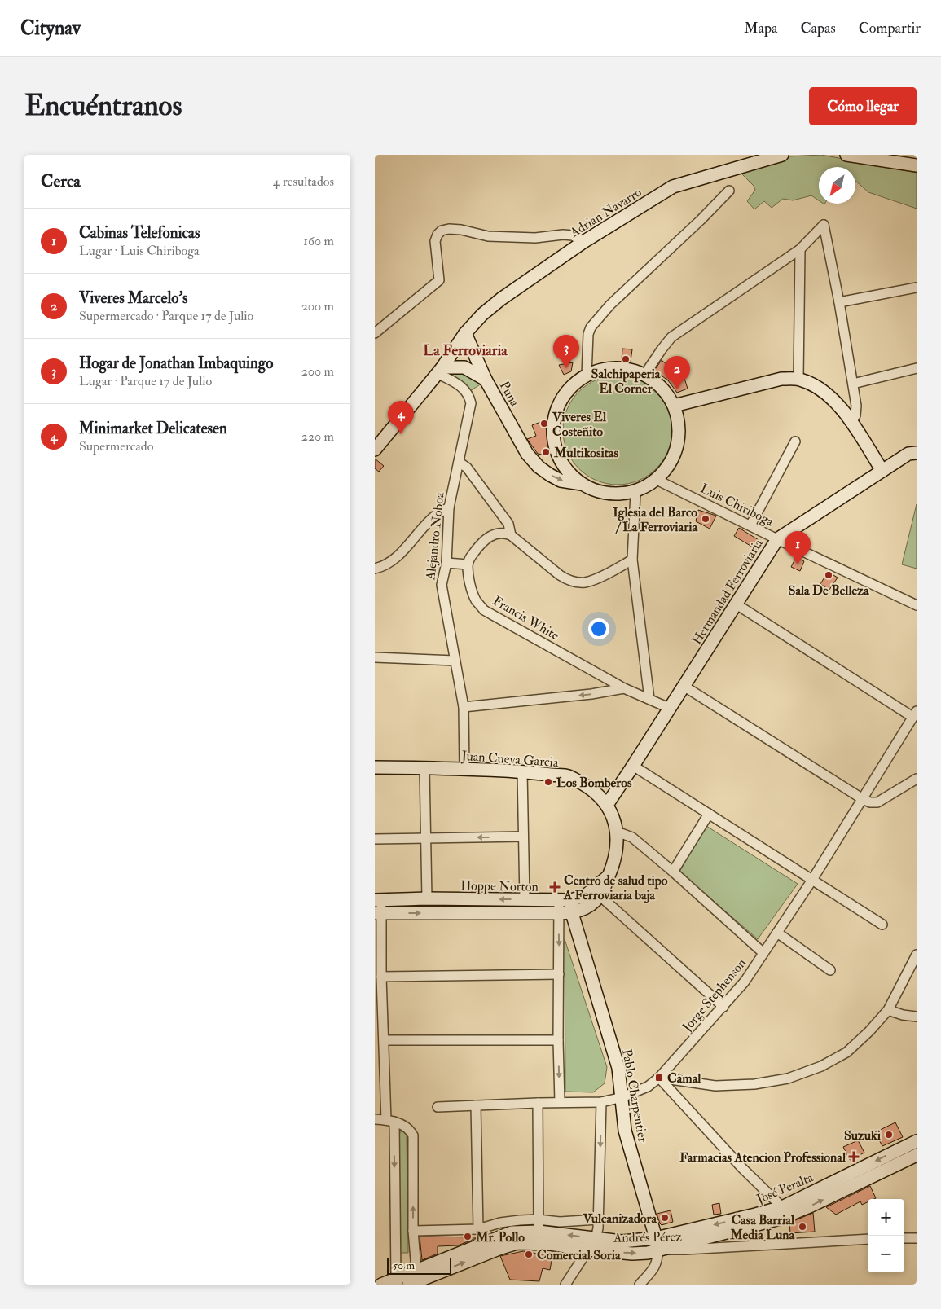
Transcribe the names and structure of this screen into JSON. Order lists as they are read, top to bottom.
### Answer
{
  "streets": {
    "street": [
      "Adrian Navarro",
      "Puna",
      "Luis Chiriboga",
      "Alejandro Noboa",
      "Hermandad Ferroviaria",
      "Francis White",
      "Juan Cueva Garcia",
      "Hoppe Norton",
      "Jorge Stephenson",
      "Pablo Charpentier",
      "José Peralta",
      "Andrés Pérez"
    ]
  },
  "crossings": [
    ["Adrian Navarro", "Puna"],
    ["Adrian Navarro", "Alejandro Noboa"],
    ["Puna", "Luis Chiriboga"],
    ["Luis Chiriboga", "Hermandad Ferroviaria"],
    ["Alejandro Noboa", "Juan Cueva Garcia"],
    ["Hermandad Ferroviaria", "Francis White"],
    ["Hermandad Ferroviaria", "Juan Cueva Garcia"],
    ["Juan Cueva Garcia", "Hoppe Norton"],
    ["Hoppe Norton", "Pablo Charpentier"],
    ["Jorge Stephenson", "Pablo Charpentier"],
    ["Pablo Charpentier", "José Peralta"],
    ["Pablo Charpentier", "Andrés Pérez"],
    ["José Peralta", "Andrés Pérez"]
  ],
  "districts": ["La Ferroviaria"],
  "places": {
    "other": [
      "Salchipaperia El Corner",
      "Viveres El Costeñito",
      "Multikositas",
      "Iglesia del Barco / La Ferroviaria",
      "Sala De Belleza",
      "Los Bomberos",
      "Suzuki",
      "Vulcanizadora",
      "Casa Barrial Media Luna",
      "Mr. Pollo",
      "Comercial Soria"
    ],
    "health": ["Centro de salud tipo A Ferroviaria baja", "Farmacias Atencion Professional"],
    "transit": ["Camal"]
  },
  "scale_bar": "50 m",
  "north": "bottom left",
  "page": {
    "header": "Citynav",
    "nav": ["Mapa", "Capas", "Compartir"],
    "buttons": "Cómo llegar",
    "title": "Encuéntranos",
    "heading": ["Cerca", "4 resultados"],
    "list": [
      {
        "mark": "1",
        "name": "Cabinas Telefonicas",
        "note": "Lugar · Luis Chiriboga",
        "value": "160 m"
      },
      {
        "mark": "2",
        "name": "Viveres Marcelo's",
        "note": "Supermercado · Parque 17 de Julio",
        "value": "200 m"
      },
      {
        "mark": "3",
        "name": "Hogar de Jonathan Imbaquingo",
        "note": "Lugar · Parque 17 de Julio",
        "value": "200 m"
      },
      {
        "mark": "4",
        "name": "Minimarket Delicatesen",
        "note": "Supermercado",
        "value": "220 m"
      }
    ],
    "pins": [
      "3",
      "2",
      "4",
      "1"
    ],
    "map_buttons": ["+", "−"],
    "scale": "50 m"
  }
}
